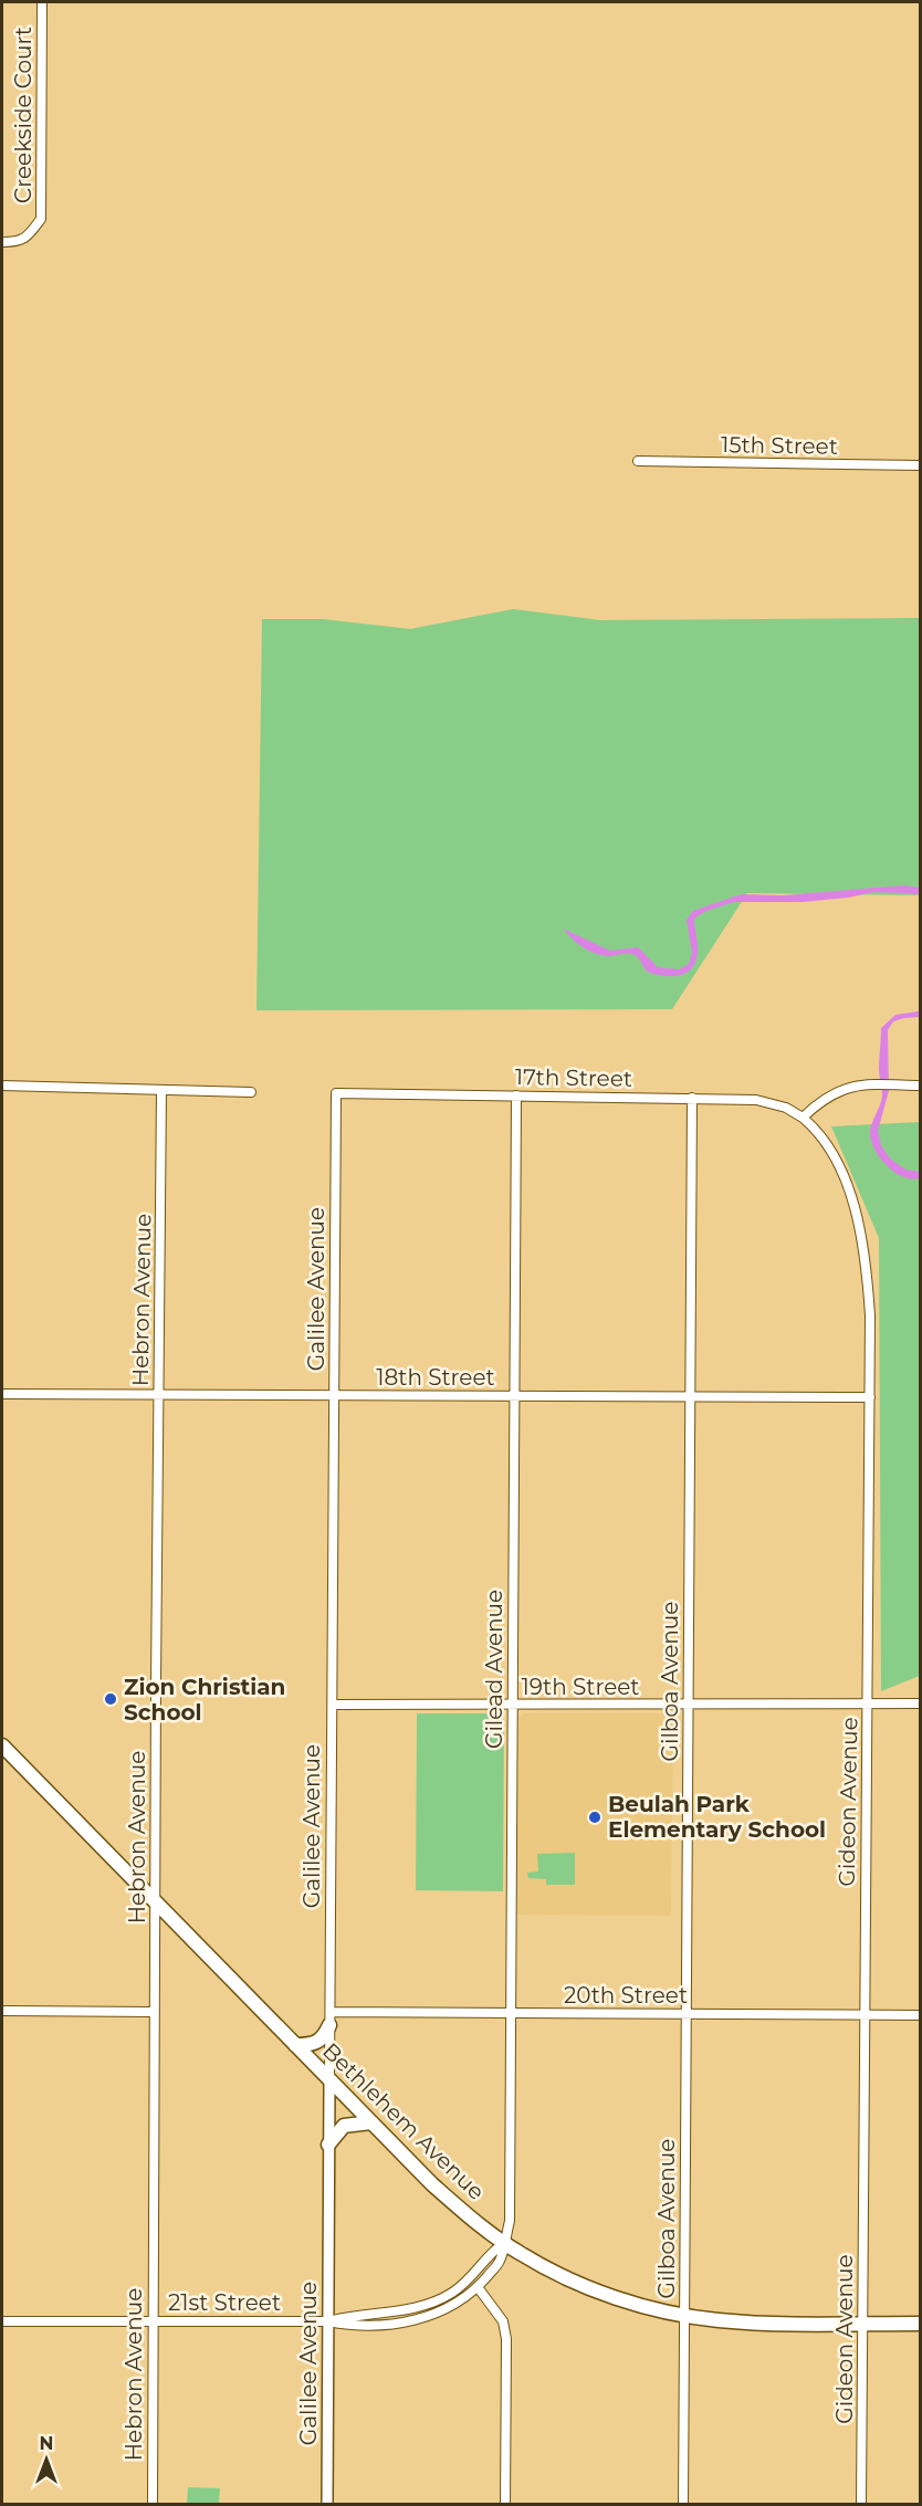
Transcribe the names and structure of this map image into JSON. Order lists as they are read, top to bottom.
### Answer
{
  "streets": {
    "main road": ["Bethlehem Avenue"],
    "street": [
      "Creekside Court",
      "15th Street",
      "17th Street",
      "Galilee Avenue",
      "Hebron Avenue",
      "18th Street",
      "Gilead Avenue",
      "Gilboa Avenue",
      "19th Street",
      "Gideon Avenue",
      "20th Street",
      "21st Street"
    ]
  },
  "crossings": [
    ["17th Street", "Galilee Avenue"],
    ["17th Street", "Gilead Avenue"],
    ["17th Street", "Gilboa Avenue"],
    ["17th Street", "Gideon Avenue"],
    ["Galilee Avenue", "18th Street"],
    ["Galilee Avenue", "19th Street"],
    ["Galilee Avenue", "20th Street"],
    ["Galilee Avenue", "Bethlehem Avenue"],
    ["Galilee Avenue", "21st Street"],
    ["Hebron Avenue", "18th Street"],
    ["Hebron Avenue", "Bethlehem Avenue"],
    ["Hebron Avenue", "21st Street"],
    ["18th Street", "Gilead Avenue"],
    ["18th Street", "Gilboa Avenue"],
    ["18th Street", "Gideon Avenue"],
    ["Gilead Avenue", "19th Street"],
    ["Gilead Avenue", "20th Street"],
    ["Gilead Avenue", "Bethlehem Avenue"],
    ["Gilead Avenue", "21st Street"],
    ["Gilboa Avenue", "19th Street"],
    ["Gilboa Avenue", "20th Street"],
    ["Gilboa Avenue", "Bethlehem Avenue"],
    ["19th Street", "Gideon Avenue"],
    ["Gideon Avenue", "20th Street"],
    ["Gideon Avenue", "Bethlehem Avenue"],
    ["Bethlehem Avenue", "21st Street"]
  ],
  "places": ["Zion Christian School", "Beulah Park Elementary School"],
  "north": "top"
}
